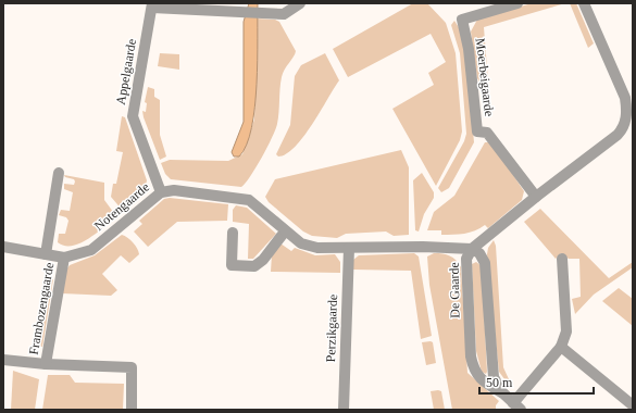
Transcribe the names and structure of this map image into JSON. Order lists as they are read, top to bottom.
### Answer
{
  "streets": {
    "street": [
      "Appelgaarde",
      "Moerbeigaarde",
      "Notengaarde",
      "De Gaarde",
      "Frambozengaarde",
      "Perzikgaarde"
    ]
  },
  "crossings": [
    ["Appelgaarde", "Notengaarde"],
    ["Notengaarde", "De Gaarde"],
    ["Notengaarde", "Frambozengaarde"],
    ["Notengaarde", "Perzikgaarde"]
  ],
  "scale_bar": "50 m"
}
